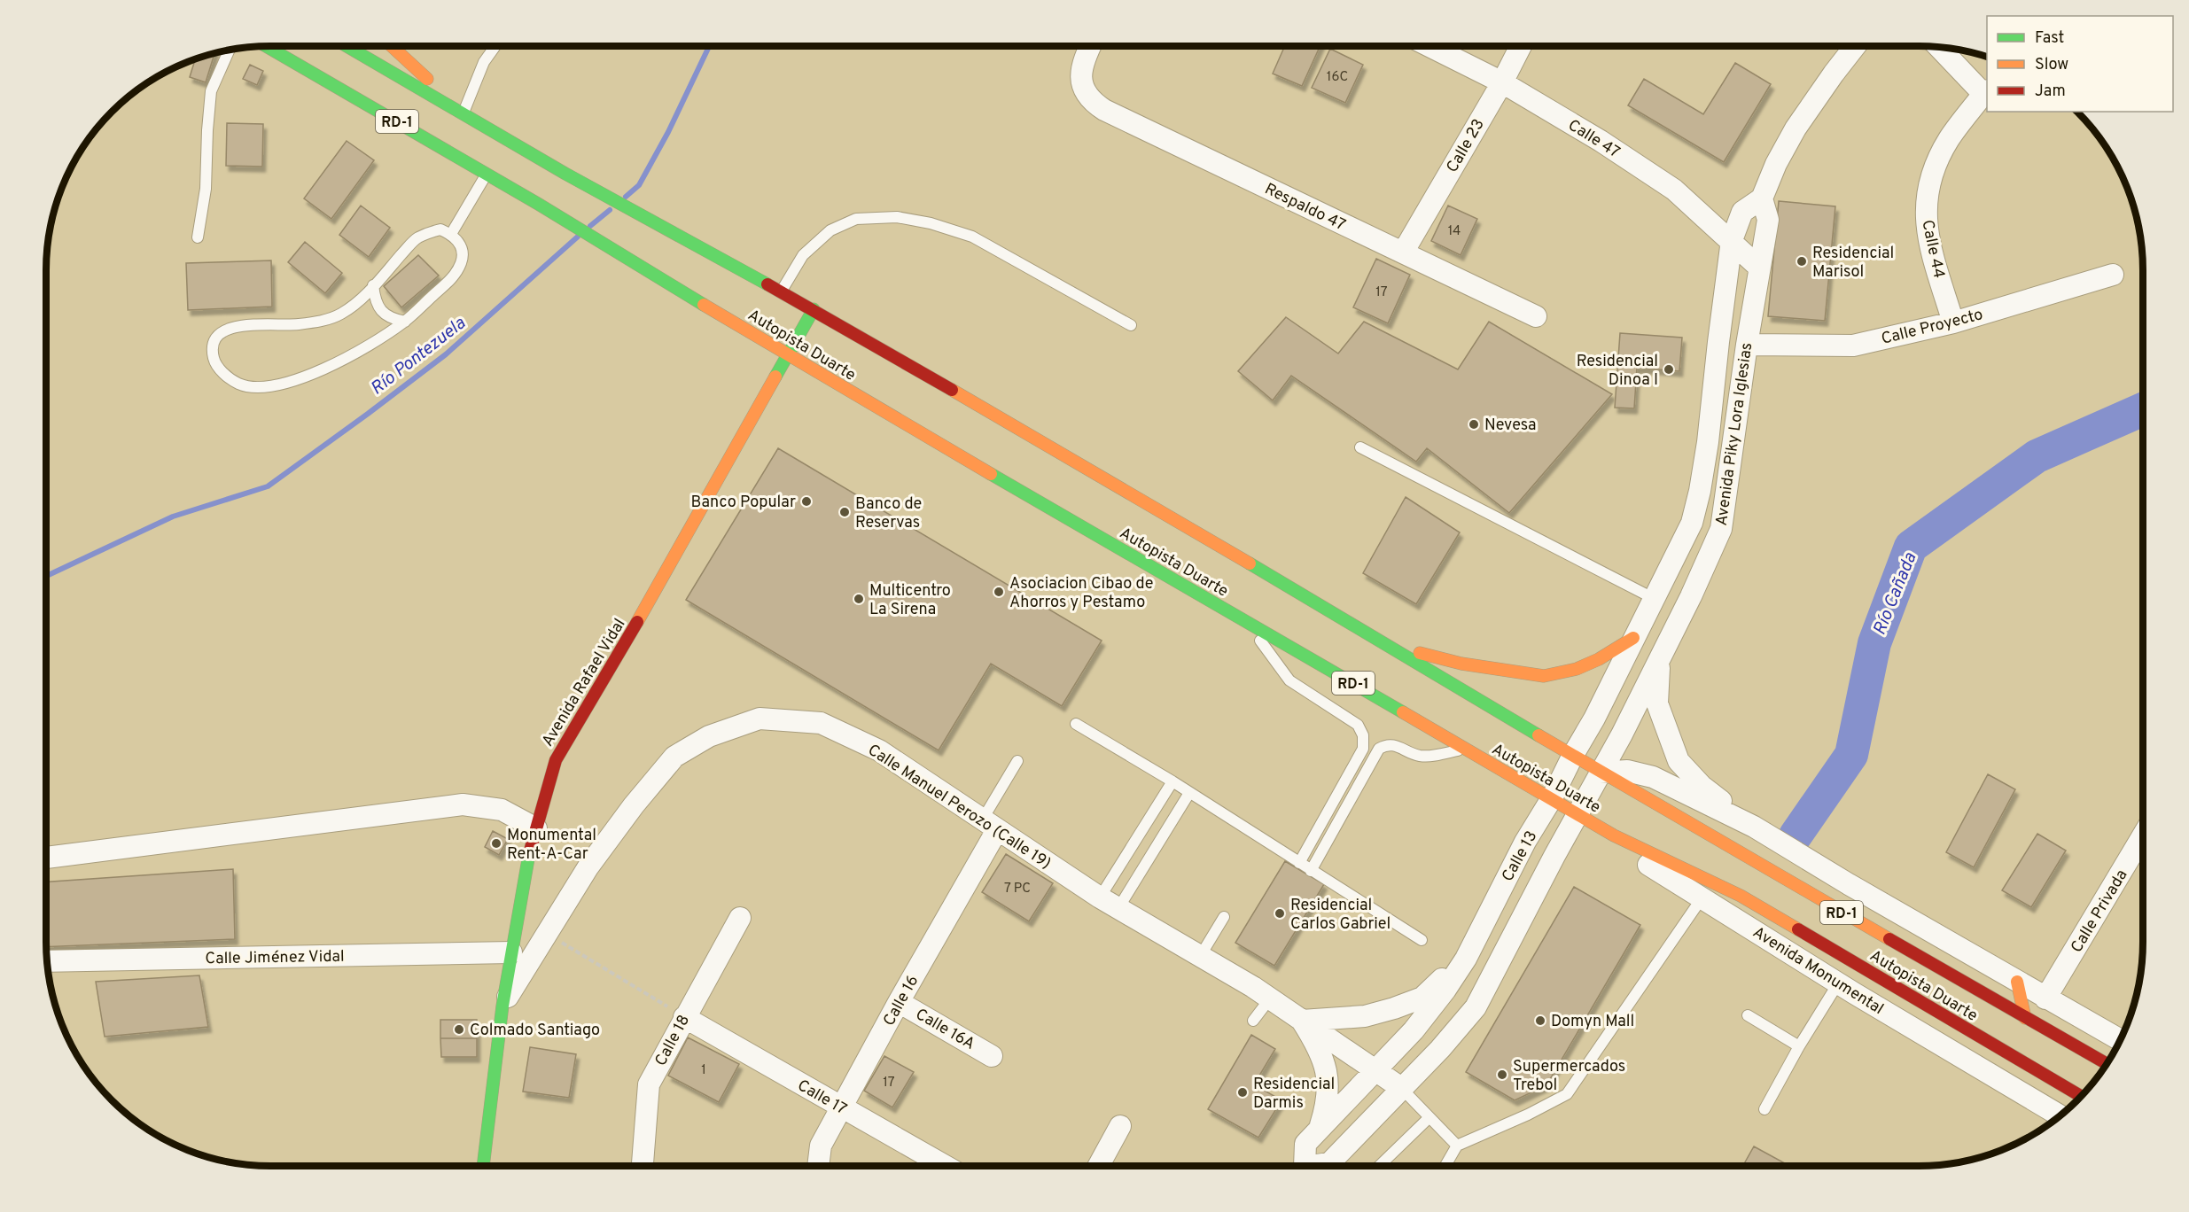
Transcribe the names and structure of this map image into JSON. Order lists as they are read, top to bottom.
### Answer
{
  "streets": {
    "main road": ["RD-1", "Autopista Duarte", "Avenida Rafael Vidal"],
    "street": [
      "Calle 47",
      "Calle 23",
      "Respaldo 47",
      "Calle 44",
      "Calle Proyecto",
      "Avenida Piky Lora Iglesias",
      "Calle Manuel Perozo (Calle 19)",
      "Calle 13",
      "Calle Privada",
      "Calle Jiménez Vidal",
      "Avenida Monumental",
      "Calle 16",
      "Calle 16A",
      "Calle 18",
      "Calle 17"
    ]
  },
  "crossings": [
    ["Calle 47", "Calle 23"],
    ["Calle 47", "Avenida Piky Lora Iglesias"],
    ["Calle 23", "Respaldo 47"],
    ["Calle 44", "Calle Proyecto"],
    ["Calle Proyecto", "Avenida Piky Lora Iglesias"],
    ["Autopista Duarte", "Avenida Piky Lora Iglesias"],
    ["Autopista Duarte", "Avenida Rafael Vidal"],
    ["Autopista Duarte", "Calle 13"],
    ["Autopista Duarte", "Avenida Monumental"],
    ["Avenida Piky Lora Iglesias", "Calle Manuel Perozo (Calle 19)"],
    ["Avenida Piky Lora Iglesias", "Calle 13"],
    ["Avenida Piky Lora Iglesias", "Avenida Monumental"],
    ["Avenida Rafael Vidal", "Calle Manuel Perozo (Calle 19)"],
    ["Avenida Rafael Vidal", "Calle Jiménez Vidal"],
    ["Calle Manuel Perozo (Calle 19)", "Calle 16"],
    ["Calle 16", "Calle 16A"],
    ["Calle 16", "Calle 17"],
    ["Calle 18", "Calle 17"]
  ],
  "water": ["Río Pontezuela", "Río Cañada"],
  "places": [
    "Residencial Marisol",
    "Residencial Dinoa I",
    "Nevesa",
    "Banco Popular",
    "Banco de Reservas",
    "Asociacion Cibao de Ahorros y Pestamo",
    "Multicentro La Sirena",
    "Monumental Rent-A-Car",
    "Residencial Carlos Gabriel",
    "Domyn Mall",
    "Colmado Santiago",
    "Supermercados Trebol",
    "Residencial Darmis"
  ],
  "house_numbers": [
    "16C",
    "14",
    "17",
    "7 PC",
    "1",
    "17"
  ],
  "legend": ["Fast", "Slow", "Jam"]
}
